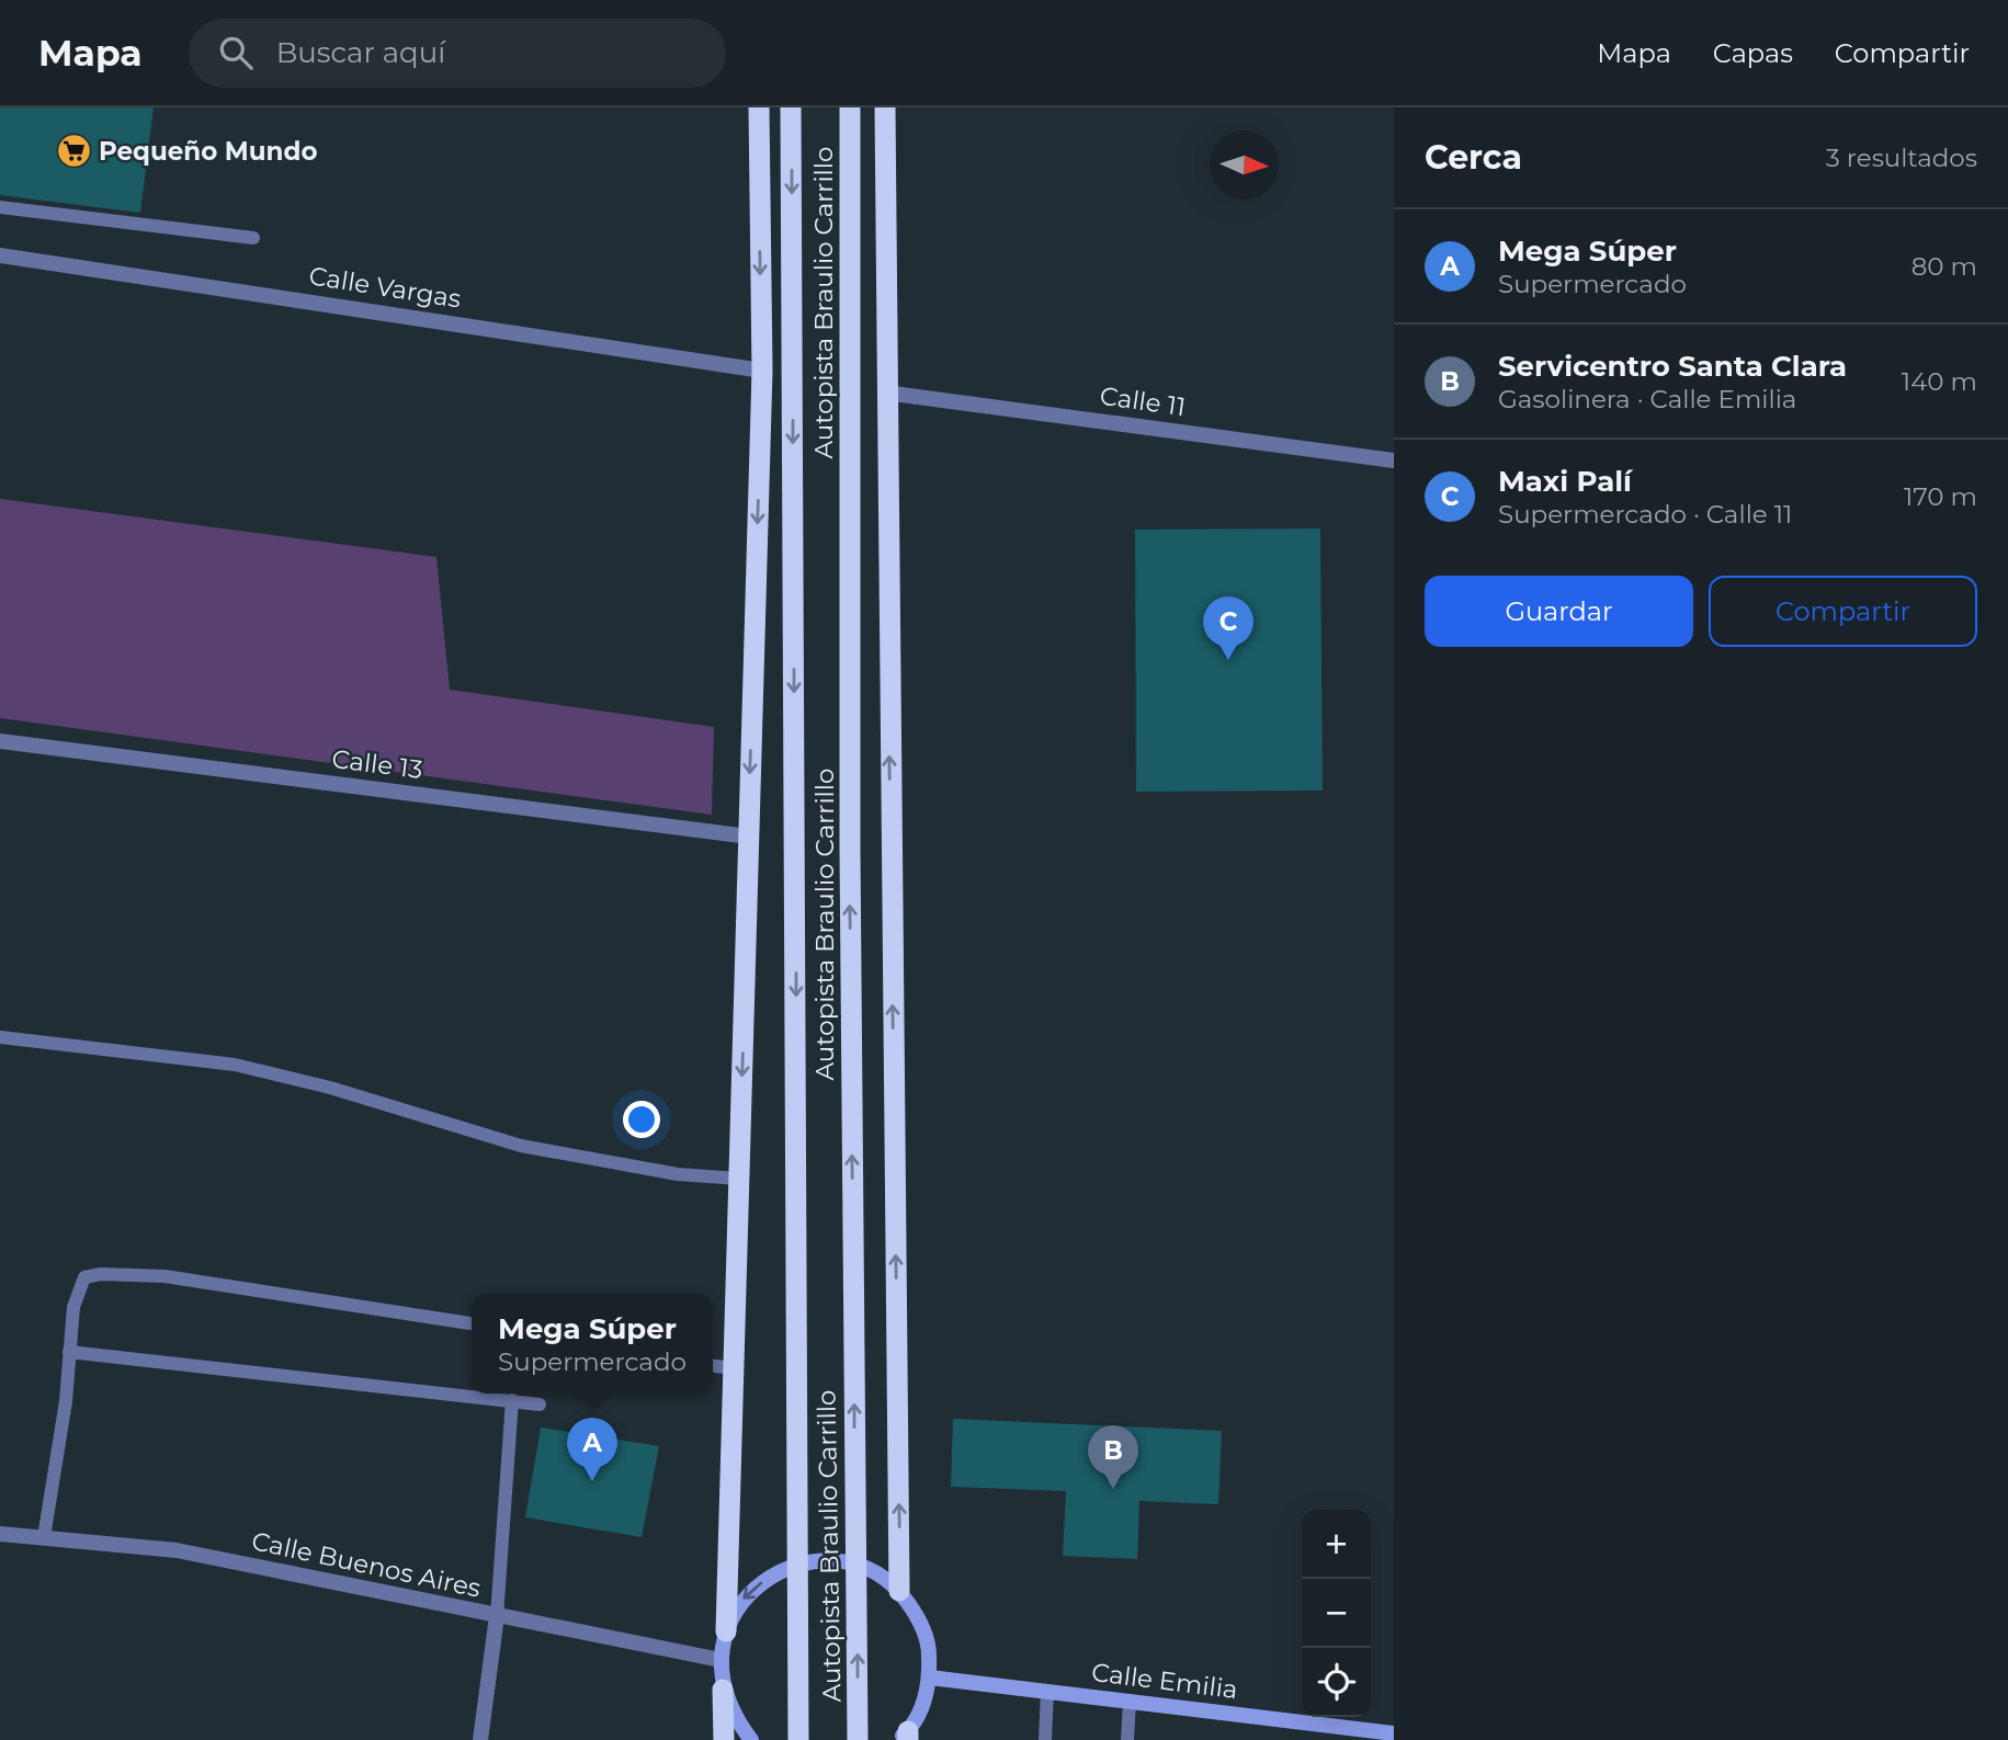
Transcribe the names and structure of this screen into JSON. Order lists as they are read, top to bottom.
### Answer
{
  "streets": {
    "highway": ["Autopista Braulio Carrillo"],
    "main road": ["Calle Emilia"],
    "street": [
      "Calle Vargas",
      "Calle 11",
      "Calle 13",
      "Calle Buenos Aires"
    ]
  },
  "places": {
    "supermarket": ["Pequeño Mundo"]
  },
  "north": "right",
  "page": {
    "header": "Mapa",
    "search": "Buscar aquí",
    "nav": ["Mapa", "Capas", "Compartir"],
    "heading": ["Cerca", "3 resultados"],
    "list": [
      {
        "mark": "A",
        "name": "Mega Súper",
        "note": "Supermercado",
        "value": "80 m"
      },
      {
        "mark": "B",
        "name": "Servicentro Santa Clara",
        "note": "Gasolinera · Calle Emilia",
        "value": "140 m"
      },
      {
        "mark": "C",
        "name": "Maxi Palí",
        "note": "Supermercado · Calle 11",
        "value": "170 m"
      }
    ],
    "buttons": ["Guardar", "Compartir"],
    "pins": ["C", "A", "B"],
    "popup": ["Mega Súper", "Supermercado"],
    "map_buttons": ["+", "−"]
  }
}
